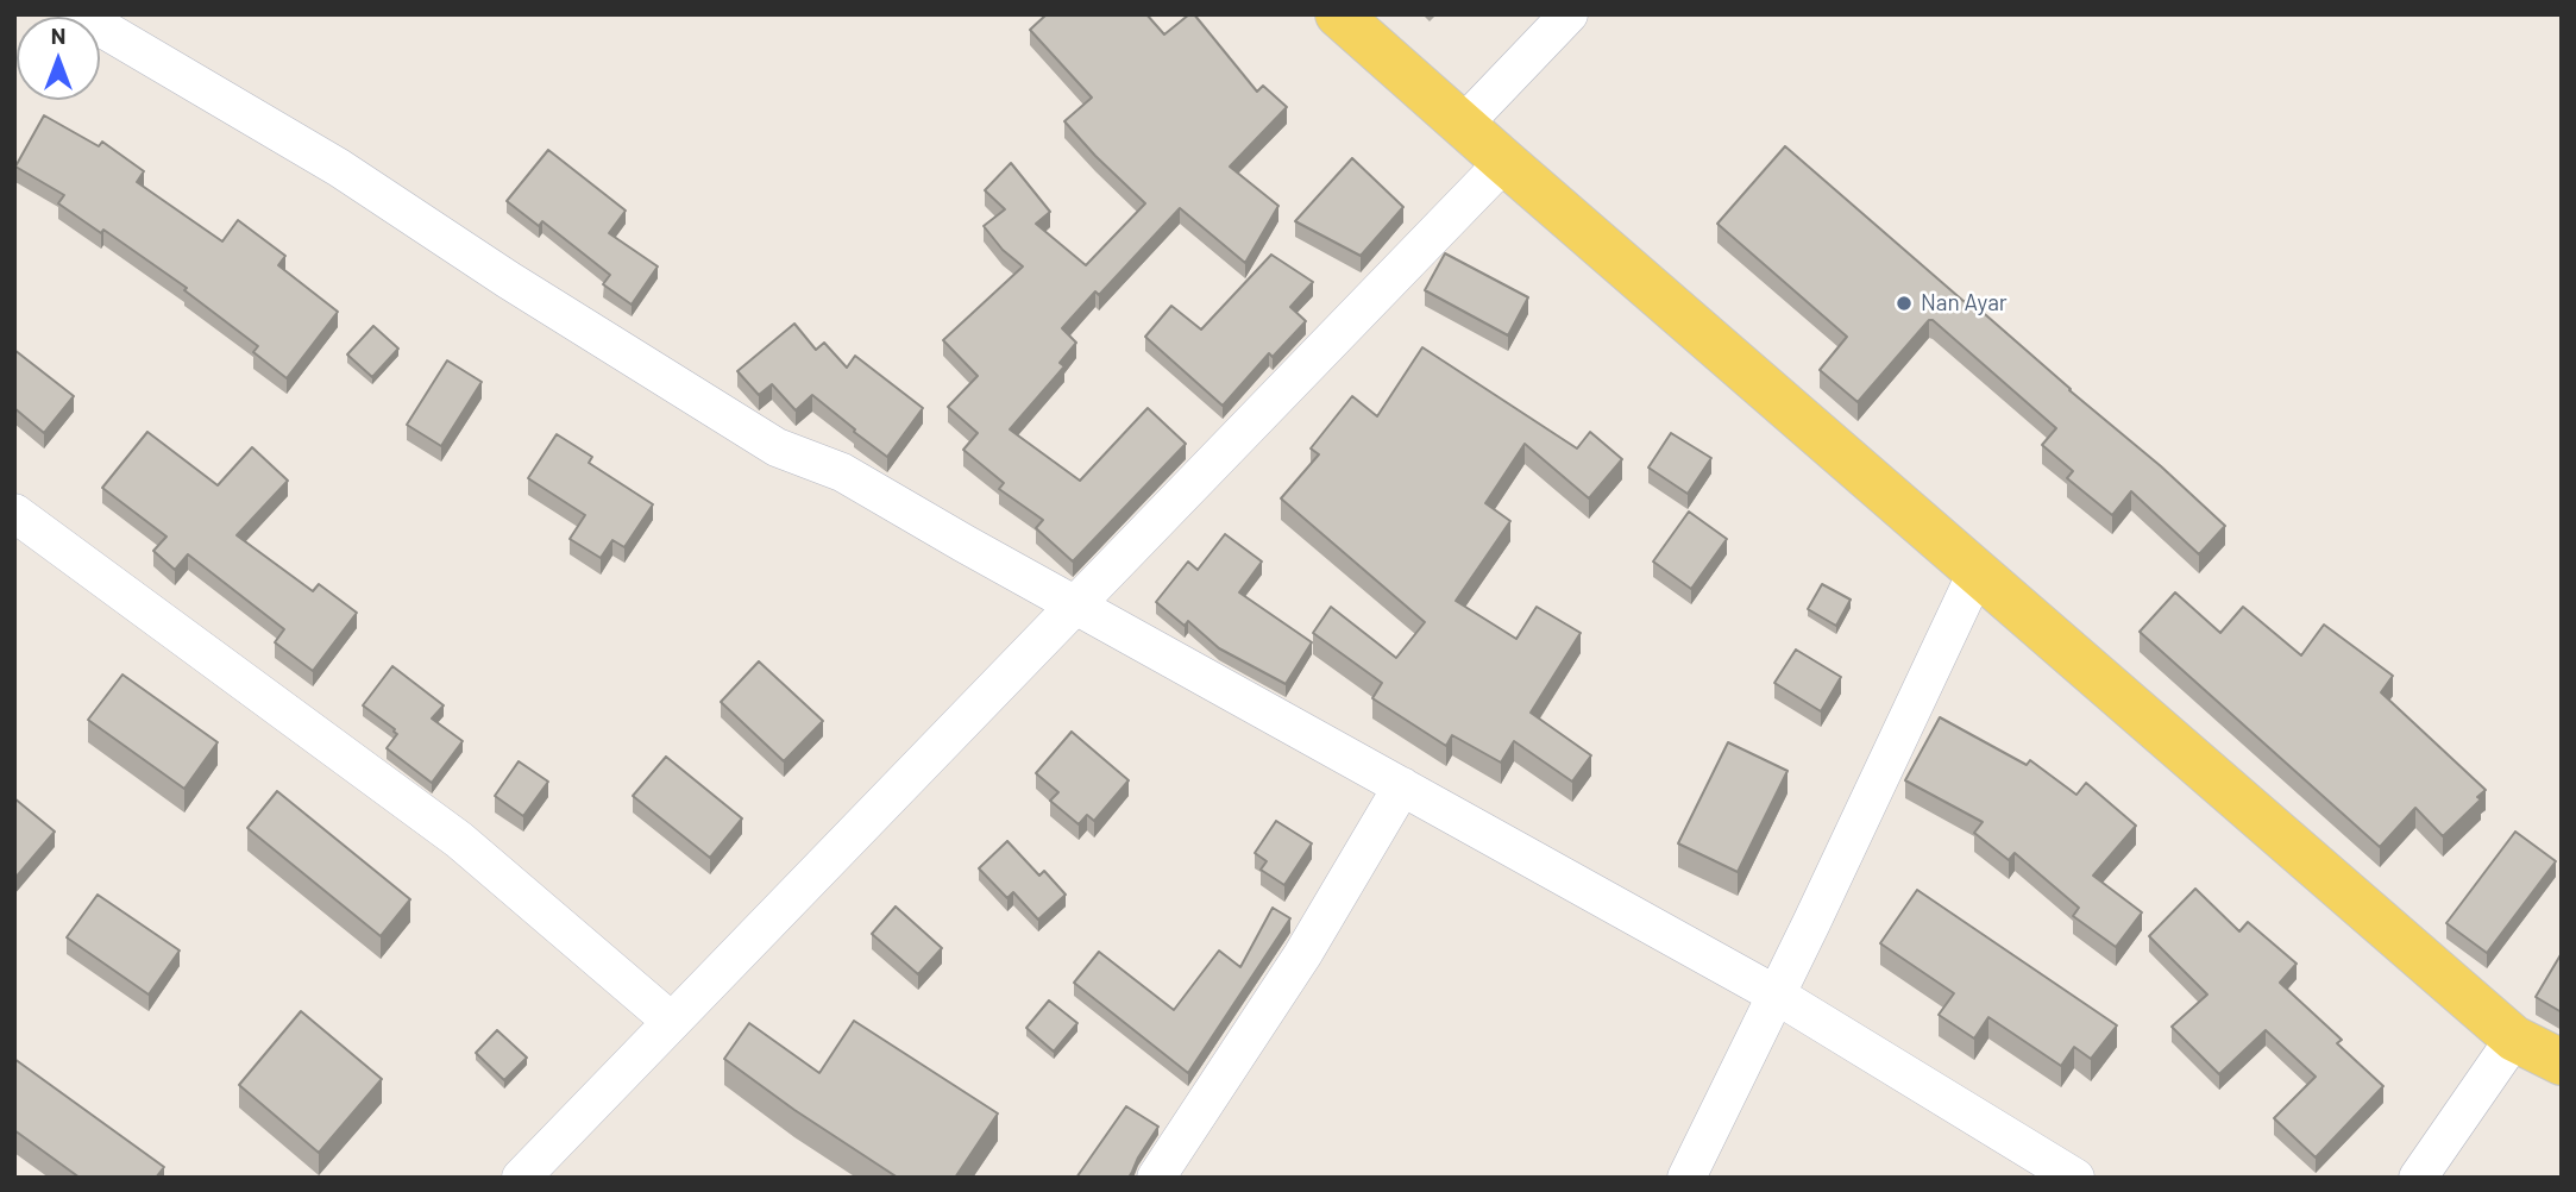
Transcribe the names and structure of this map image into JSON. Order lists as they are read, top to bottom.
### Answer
{
  "places": ["Nan Ayar"],
  "north": "top"
}
